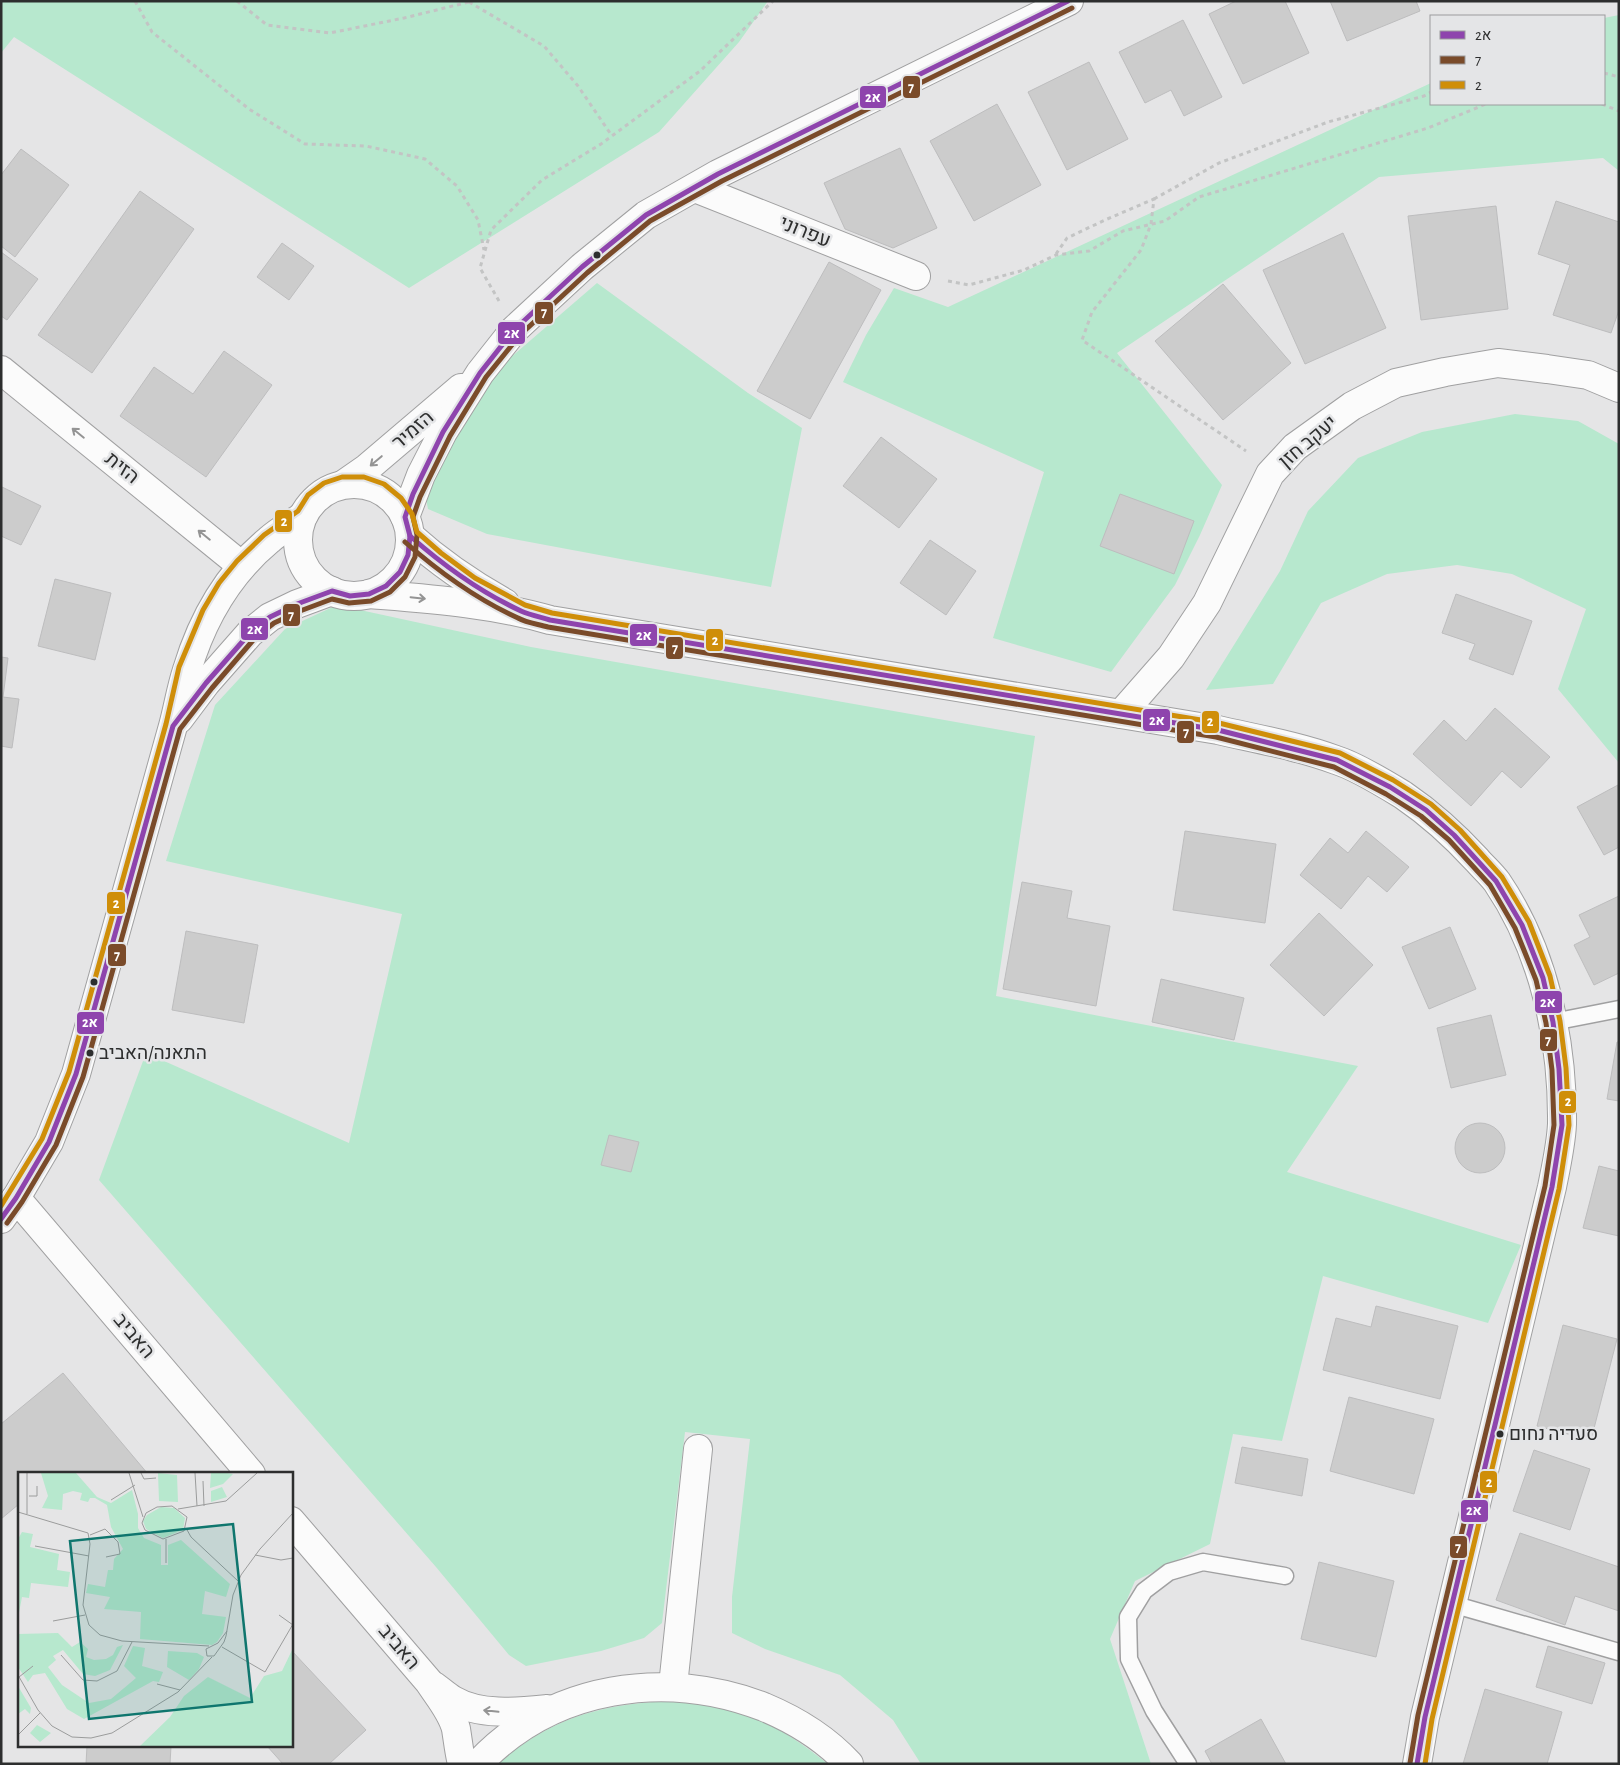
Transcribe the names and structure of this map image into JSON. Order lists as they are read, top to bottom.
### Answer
{
  "streets": {
    "street": [
      "עפרוני",
      "הזמיר",
      "יעקב חזן",
      "הזית",
      "האביב"
    ]
  },
  "crossings": [
    ["עפרוני", "הזמיר"]
  ],
  "one_way": ["הזית"],
  "places": ["התאנה/האביב", "סעדיה נחום"],
  "lines": ["transit line 2א", "transit line 7", "transit line 2"],
  "legend": ["2א", "7", "2"]
}
